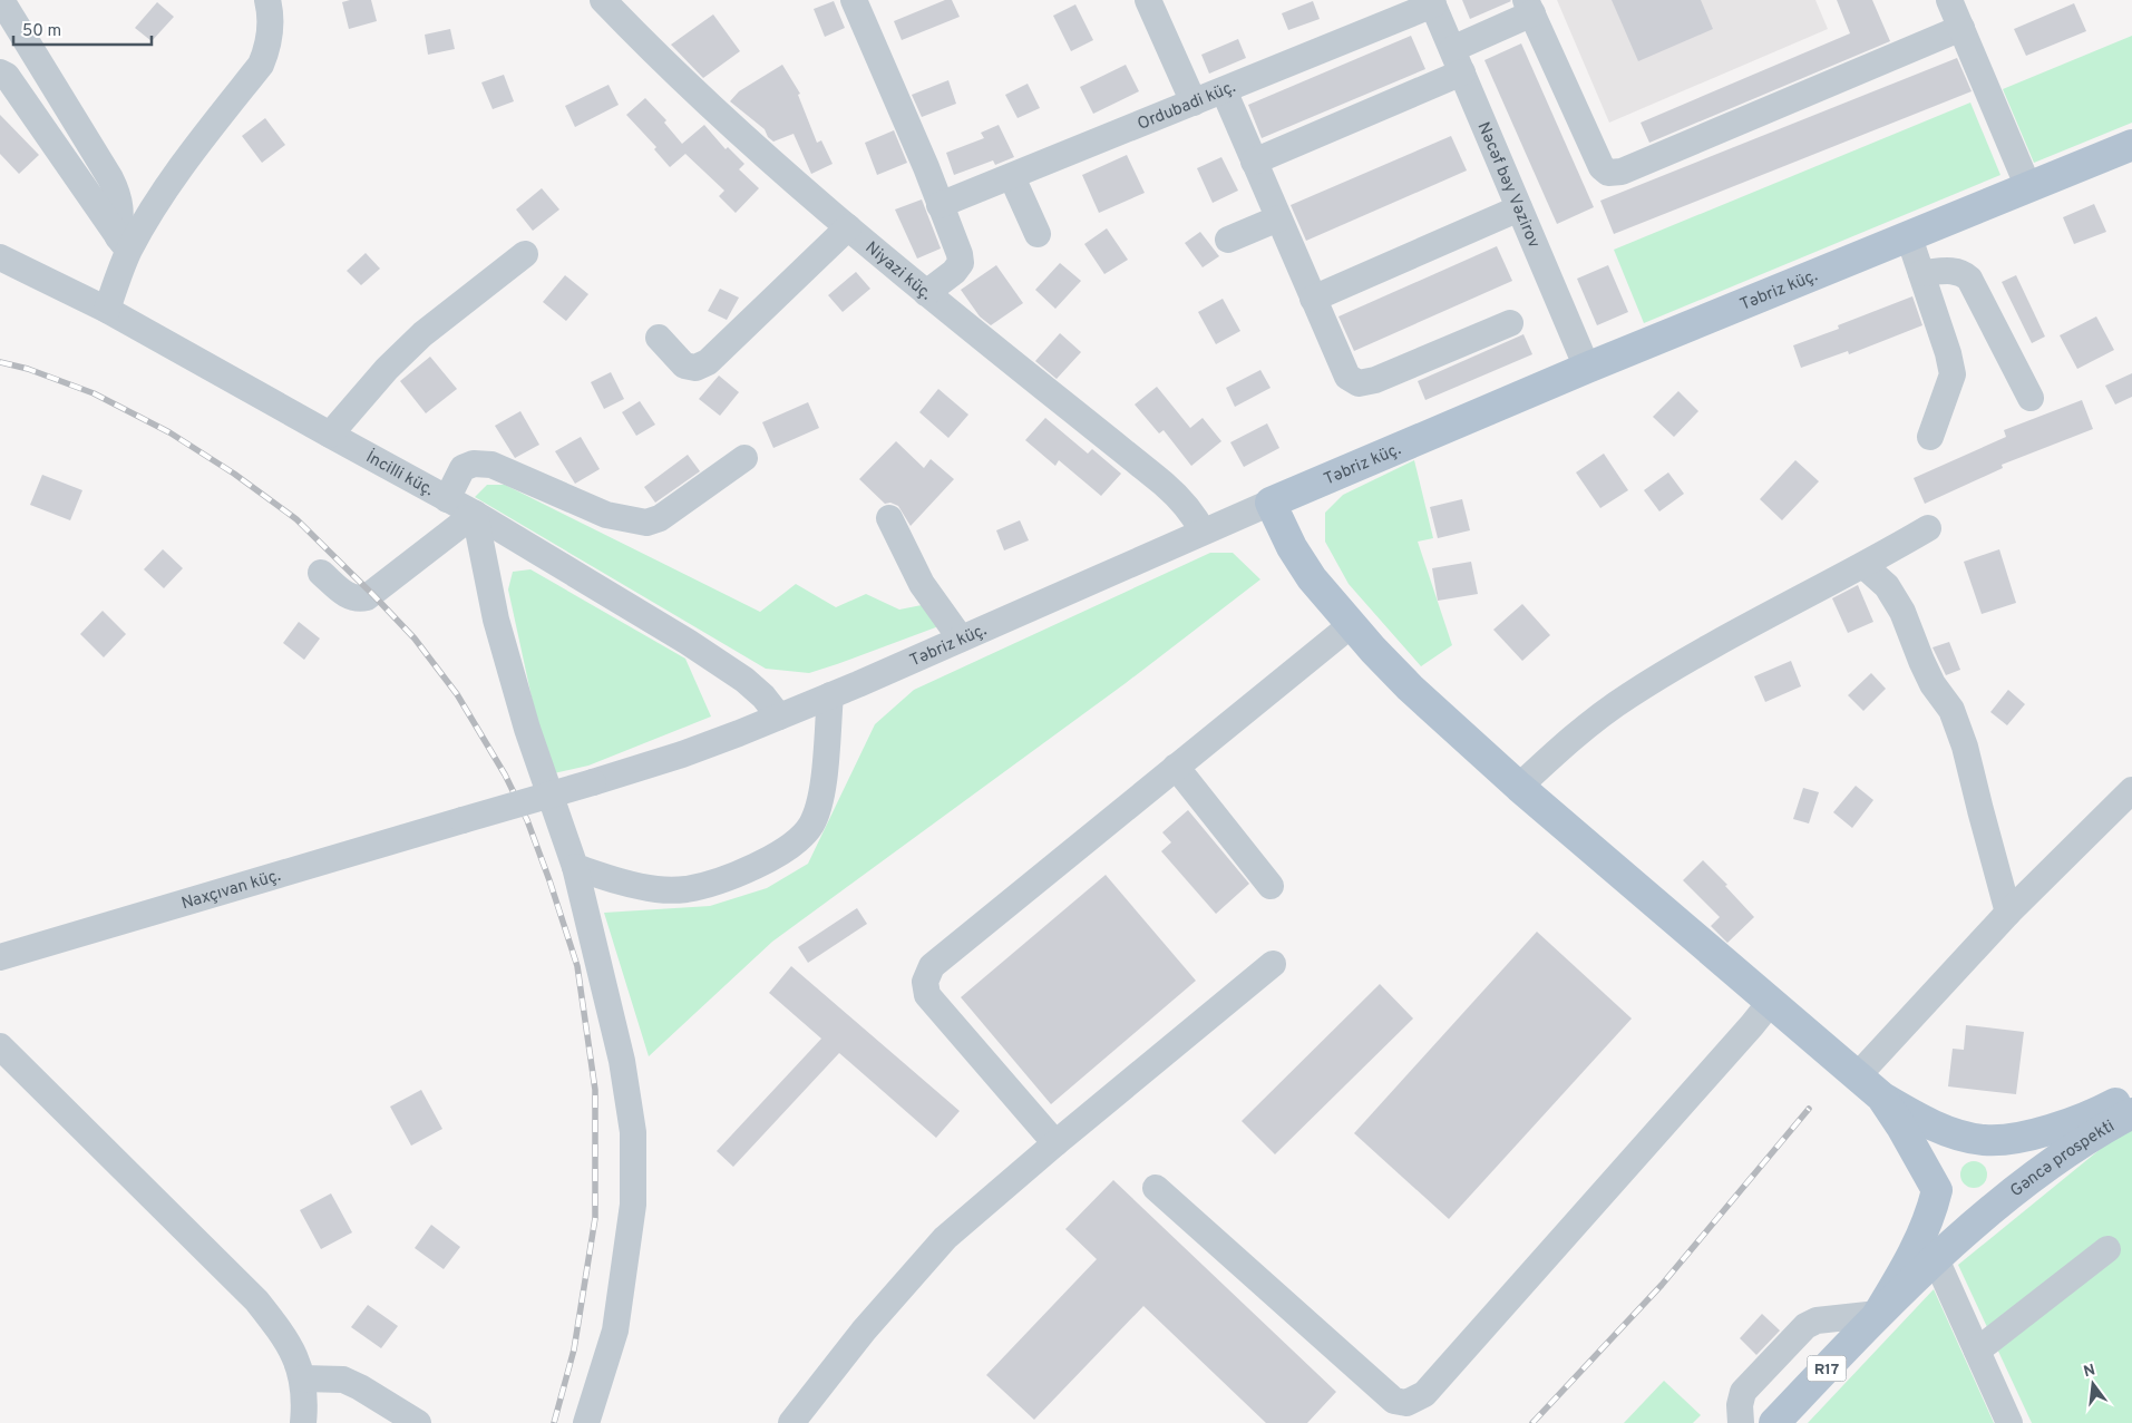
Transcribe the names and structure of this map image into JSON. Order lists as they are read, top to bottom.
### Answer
{
  "streets": {
    "main road": ["Təbriz küç.", "Gəncə prospekti", "R17"],
    "street": [
      "Ordubadi küç.",
      "Nəcəf bəy Vəzirov",
      "Niyazi küç.",
      "İncilli küç.",
      "Naxçıvan küç."
    ]
  },
  "crossings": [
    ["Ordubadi küç.", "Nəcəf bəy Vəzirov"],
    ["Nəcəf bəy Vəzirov", "Təbriz küç."],
    ["Niyazi küç.", "Təbriz küç."],
    ["Təbriz küç.", "İncilli küç."],
    ["Təbriz küç.", "Naxçıvan küç."],
    ["Gəncə prospekti", "R17"]
  ],
  "scale_bar": "50 m",
  "north": "top"
}
